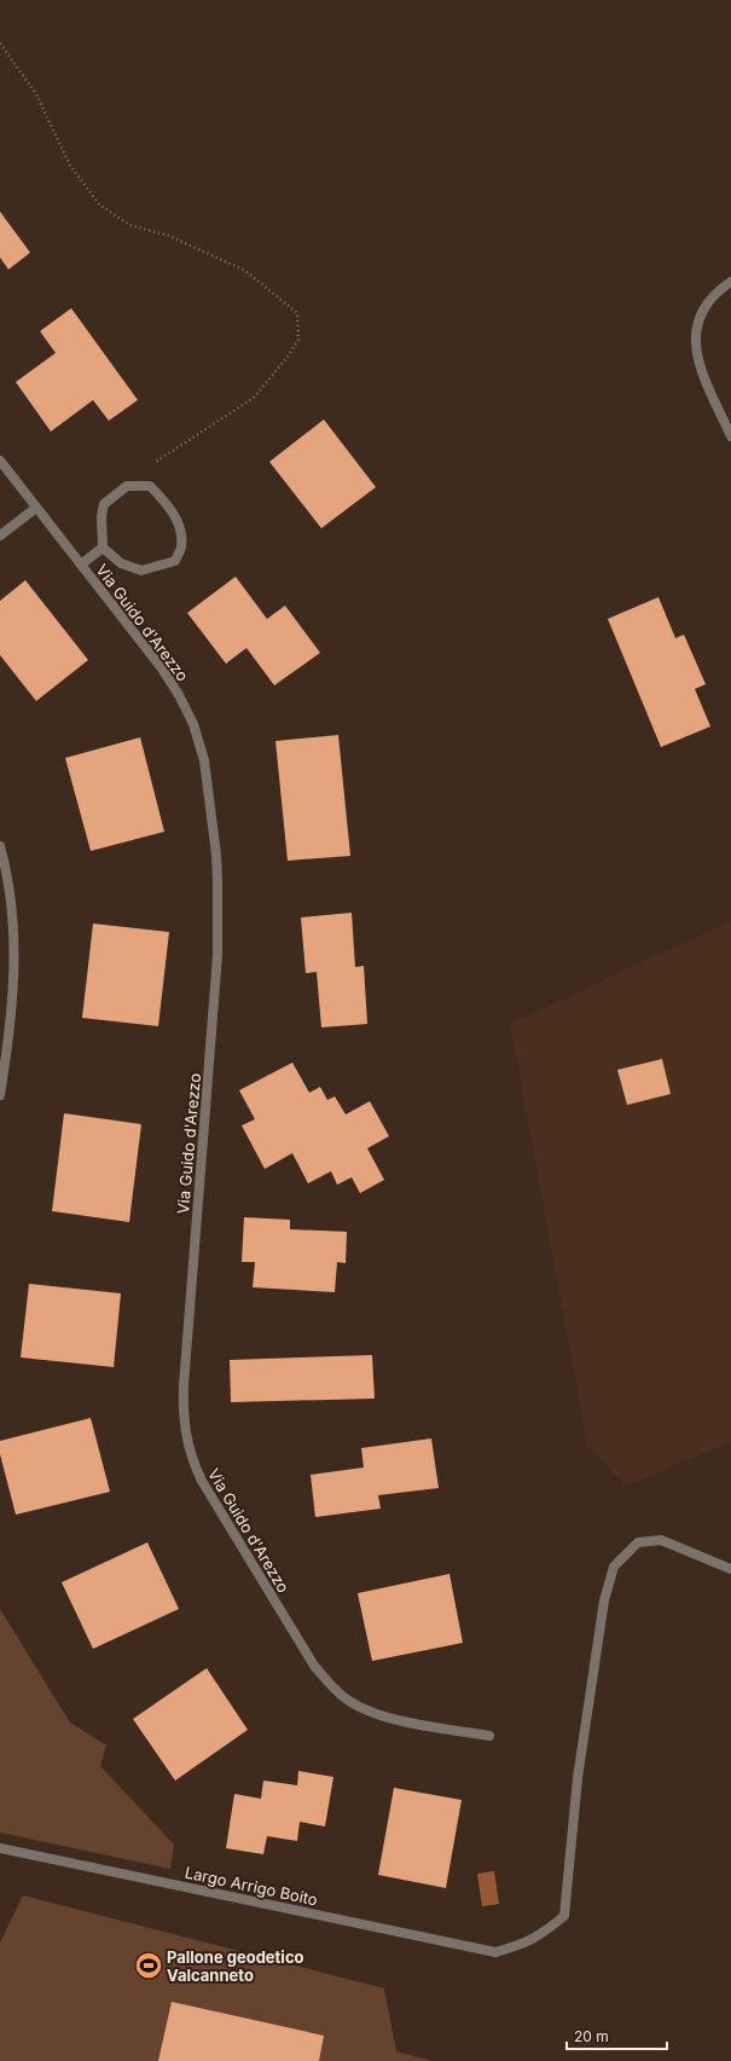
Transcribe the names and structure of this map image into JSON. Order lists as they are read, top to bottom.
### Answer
{
  "streets": {
    "street": ["Via Guido d'Arezzo", "Largo Arrigo Boito"]
  },
  "places": {
    "sports": ["Pallone geodetico Valcanneto"]
  },
  "scale_bar": "20 m"
}
